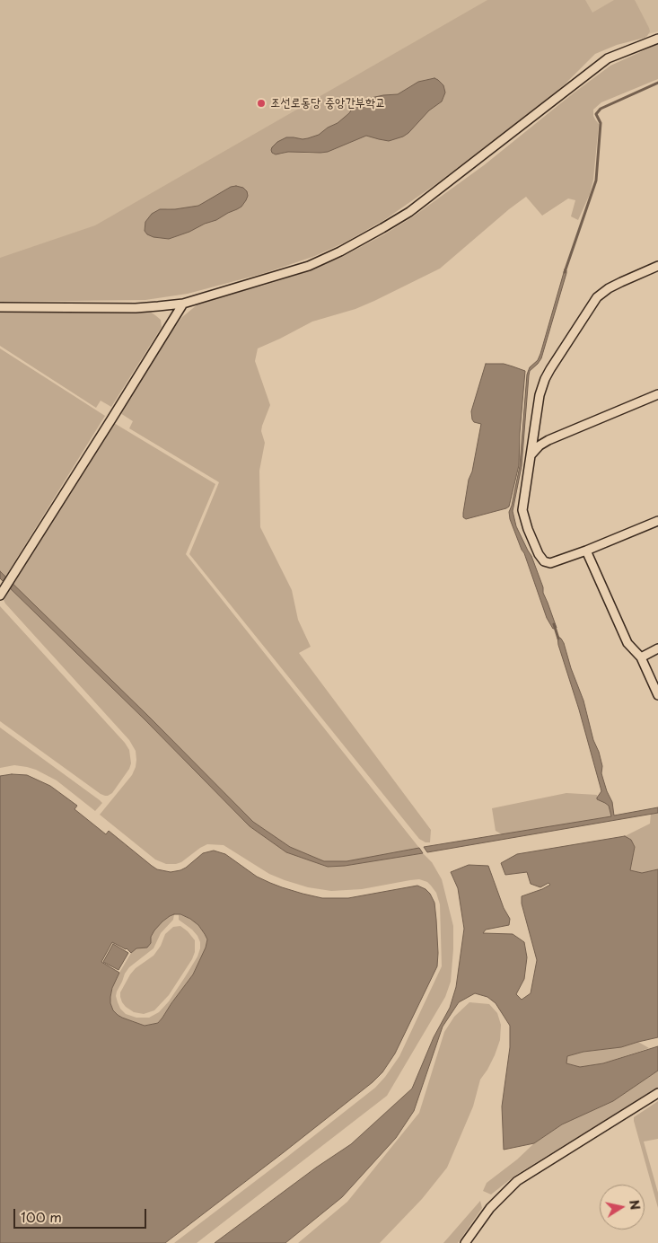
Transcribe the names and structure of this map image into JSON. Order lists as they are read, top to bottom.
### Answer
{
  "places": ["조선로동당 중앙간부학교"],
  "scale_bar": "100 m",
  "north": "right"
}
